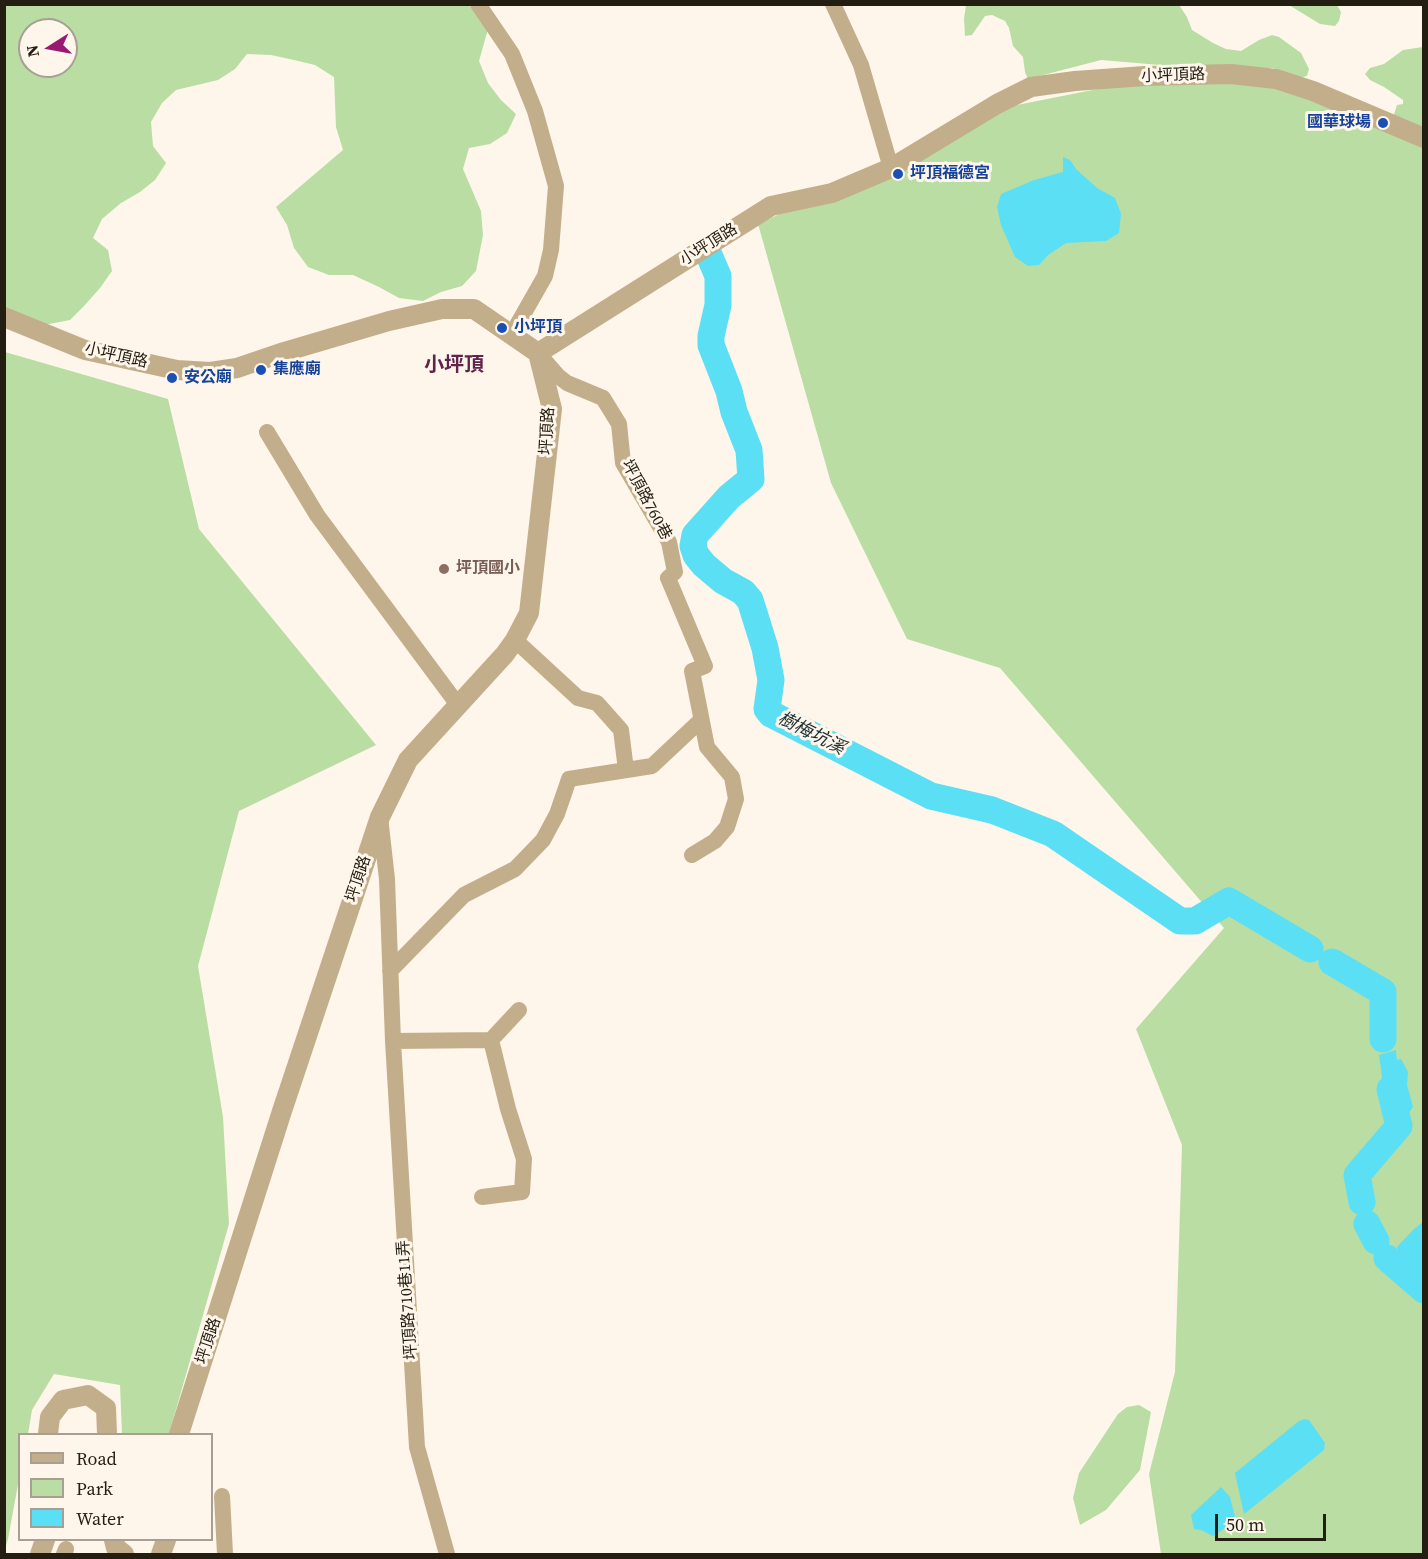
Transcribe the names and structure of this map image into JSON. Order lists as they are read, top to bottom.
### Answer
{
  "streets": {
    "street": [
      "小坪頂路",
      "坪頂路",
      "坪頂路760巷",
      "坪頂路710巷11弄"
    ]
  },
  "crossings": [
    ["小坪頂路", "坪頂路"],
    ["小坪頂路", "坪頂路760巷"],
    ["坪頂路", "坪頂路760巷"],
    ["坪頂路", "坪頂路710巷11弄"]
  ],
  "districts": ["小坪頂"],
  "water": ["樹梅坑溪"],
  "places": [
    "國華球場",
    "坪頂福德宮",
    "小坪頂",
    "集應廟",
    "安公廟",
    "坪頂國小"
  ],
  "legend": ["Road", "Park", "Water"],
  "scale_bar": "50 m",
  "north": "left"
}
